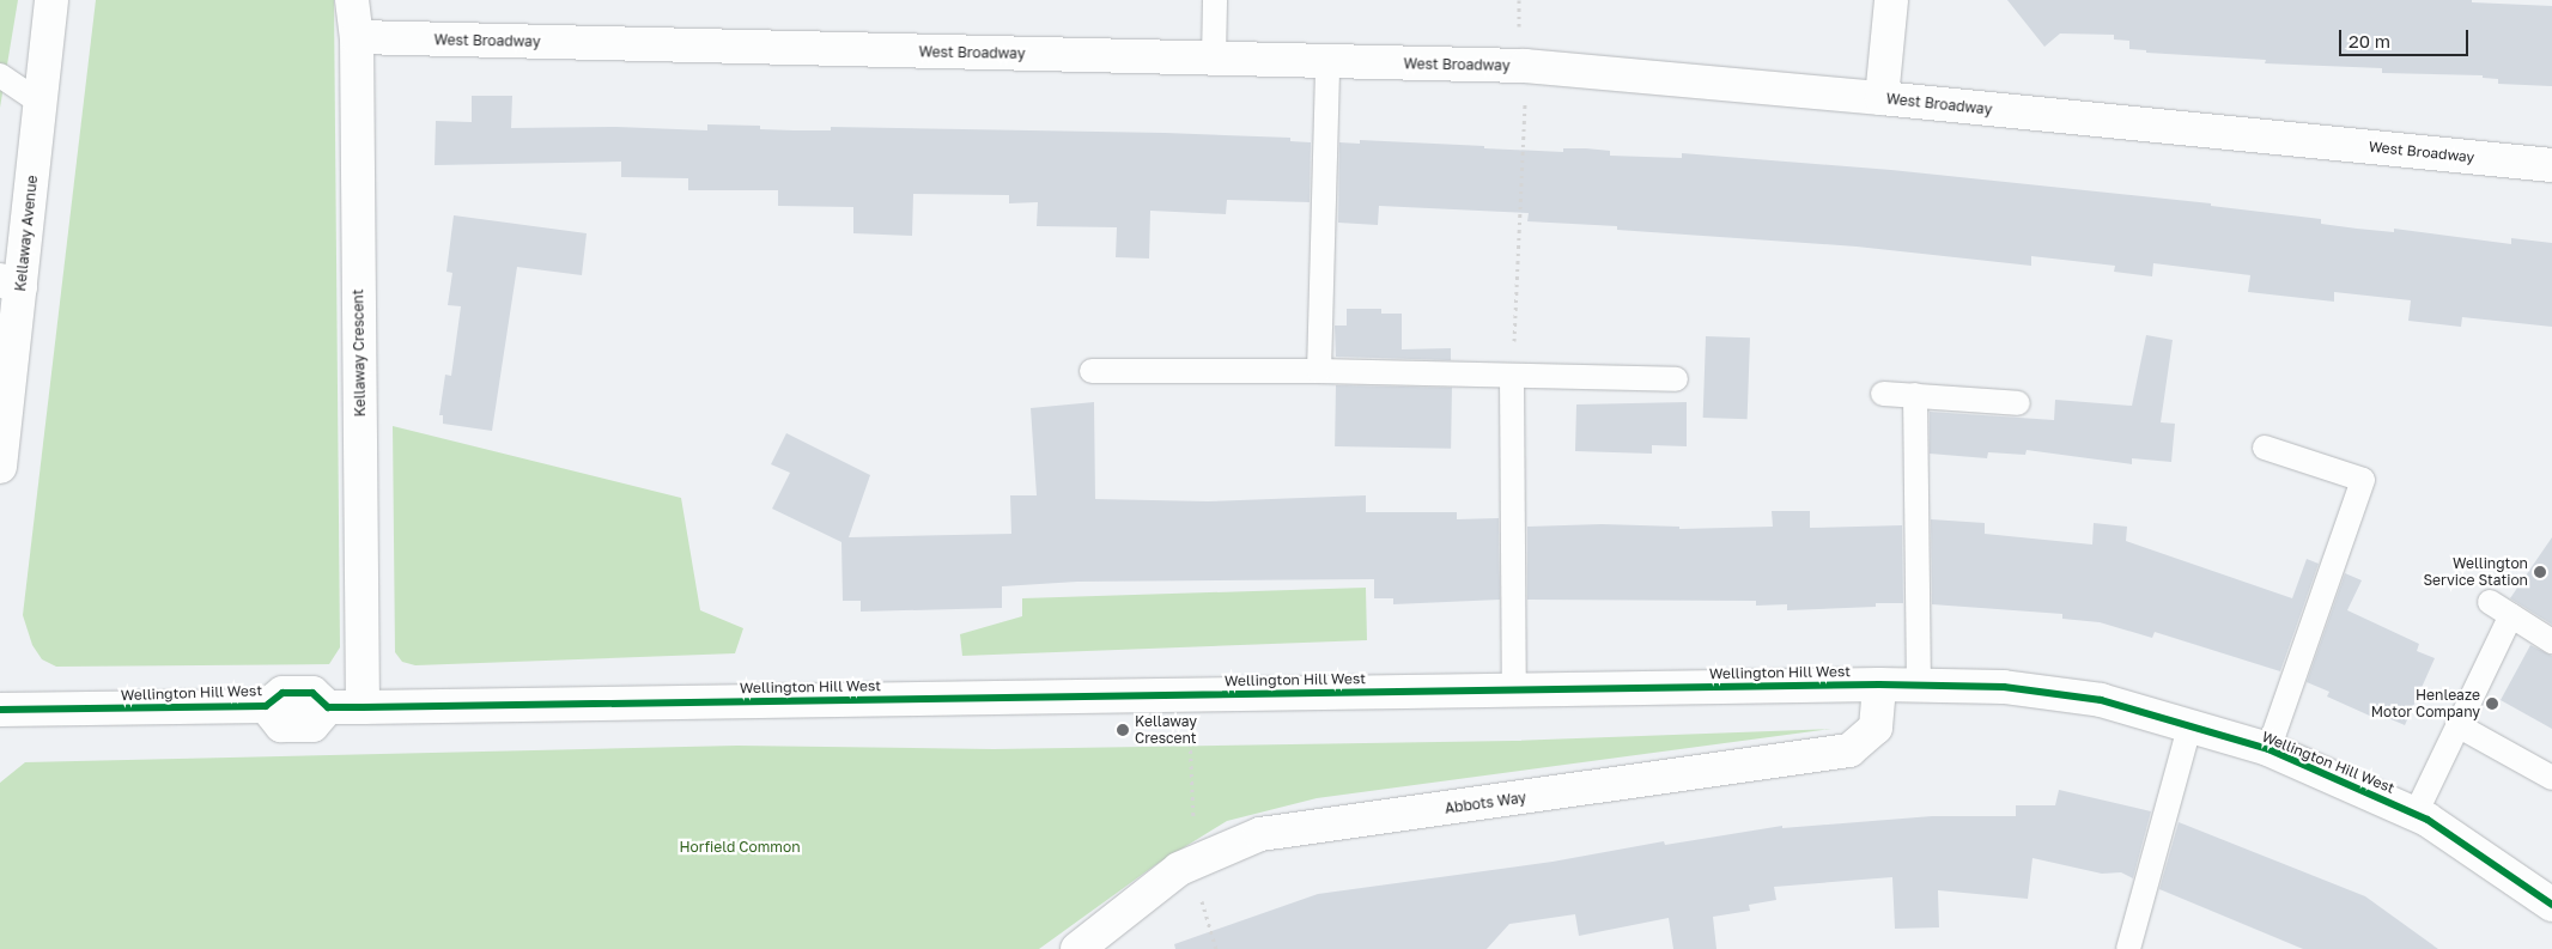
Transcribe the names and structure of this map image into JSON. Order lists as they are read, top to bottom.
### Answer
{
  "streets": {
    "street": [
      "West Broadway",
      "Kellaway Avenue",
      "Kellaway Crescent",
      "Wellington Hill West",
      "Abbots Way"
    ]
  },
  "crossings": [
    ["West Broadway", "Kellaway Crescent"],
    ["Kellaway Crescent", "Wellington Hill West"],
    ["Wellington Hill West", "Abbots Way"]
  ],
  "parks": ["Horfield Common"],
  "places": ["Wellington Service Station", "Henleaze Motor Company", "Kellaway Crescent"],
  "scale_bar": "20 m"
}
